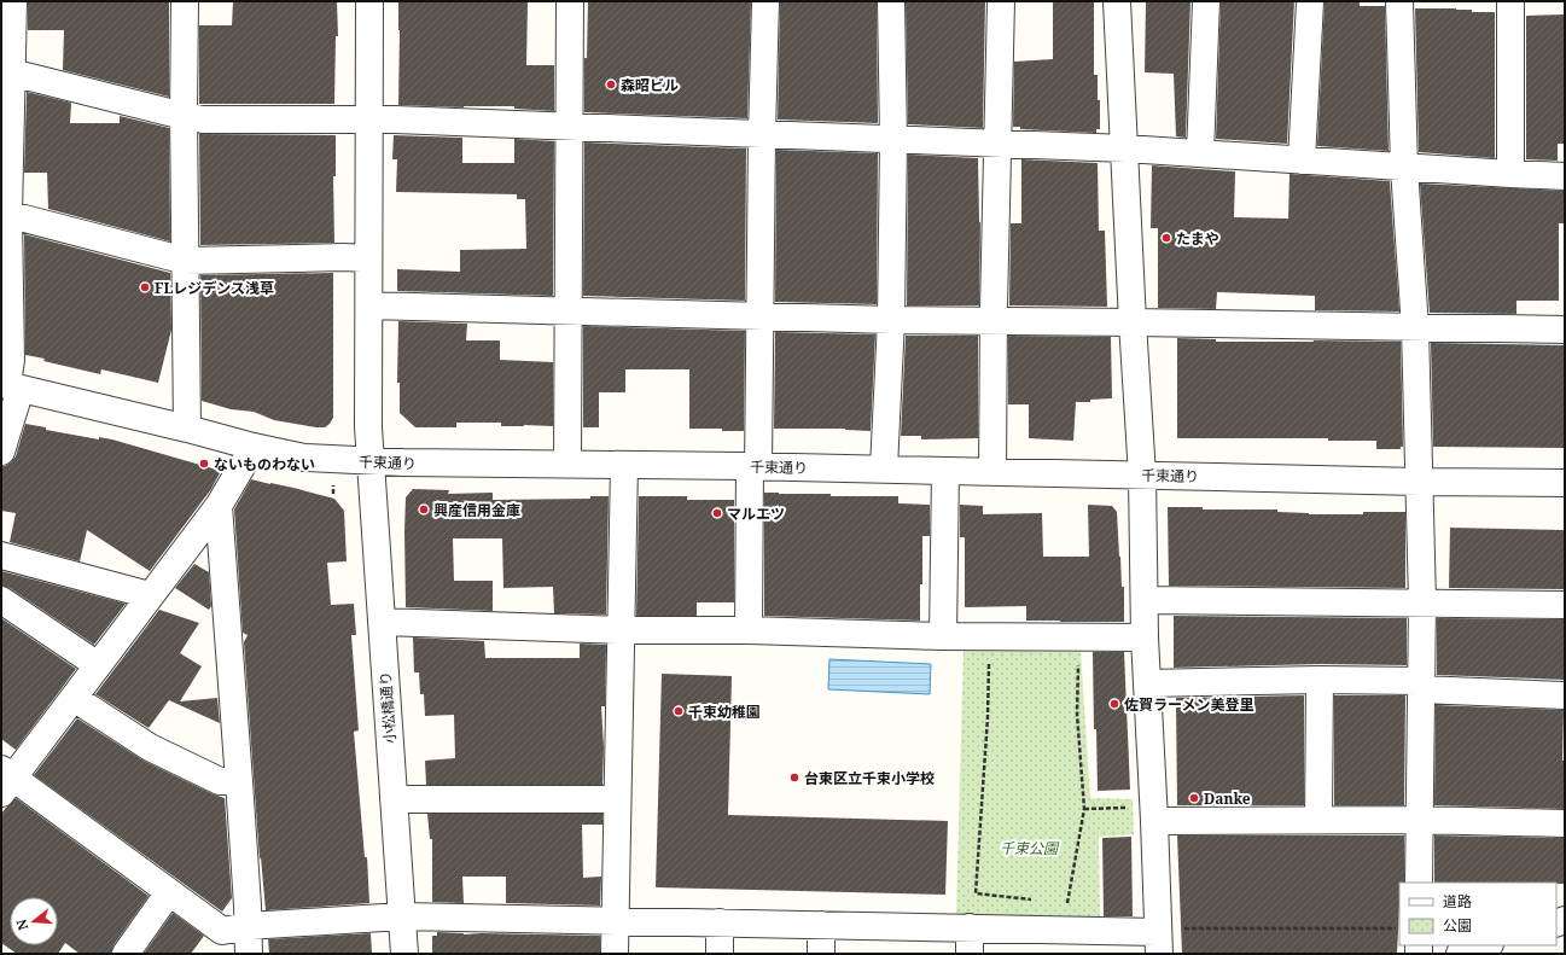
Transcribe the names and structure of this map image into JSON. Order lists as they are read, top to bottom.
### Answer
{
  "streets": {
    "street": ["千束通り", "小松橋通り"]
  },
  "crossings": [
    ["千束通り", "小松橋通り"]
  ],
  "parks": ["千束公園"],
  "places": [
    "森昭ビル",
    "たまや",
    "FLレジデンス浅草",
    "ないものわない",
    "興産信用金庫",
    "マルエツ",
    "佐賀ラーメン美登里",
    "千束幼稚園",
    "台東区立千束小学校",
    "Danke"
  ],
  "legend": ["道路", "公園"],
  "north": "left"
}
